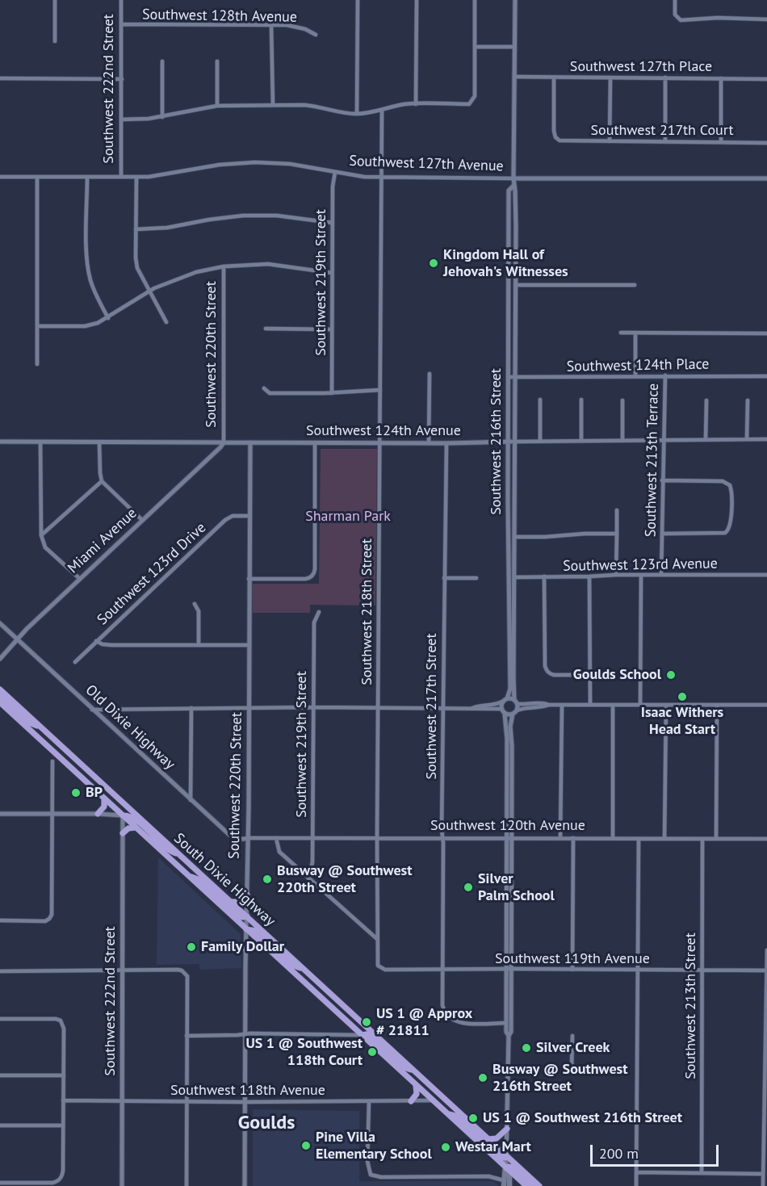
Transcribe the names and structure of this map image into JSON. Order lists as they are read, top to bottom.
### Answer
{
  "streets": {
    "highway": ["South Dixie Highway"],
    "street": [
      "Southwest 128th Avenue",
      "Southwest 127th Place",
      "Southwest 222nd Street",
      "Southwest 217th Court",
      "Southwest 127th Avenue",
      "Southwest 219th Street",
      "Southwest 220th Street",
      "Southwest 124th Place",
      "Southwest 124th Avenue",
      "Southwest 216th Street",
      "Southwest 213th Terrace",
      "Miami Avenue",
      "Southwest 123rd Avenue",
      "Southwest 123rd Drive",
      "Southwest 218th Street",
      "Southwest 217th Street",
      "Old Dixie Highway",
      "Southwest 120th Avenue",
      "Southwest 119th Avenue",
      "Southwest 213th Street",
      "Southwest 118th Avenue"
    ]
  },
  "crossings": [
    ["Southwest 128th Avenue", "Southwest 222nd Street"],
    ["Southwest 127th Place", "Southwest 217th Court"],
    ["Southwest 127th Place", "Southwest 216th Street"],
    ["Southwest 222nd Street", "Southwest 127th Avenue"],
    ["Southwest 222nd Street", "South Dixie Highway"],
    ["Southwest 222nd Street", "Southwest 118th Avenue"],
    ["Southwest 127th Avenue", "Southwest 219th Street"],
    ["Southwest 127th Avenue", "Southwest 216th Street"],
    ["Southwest 127th Avenue", "Southwest 218th Street"],
    ["Southwest 219th Street", "Southwest 120th Avenue"],
    ["Southwest 220th Street", "Southwest 124th Avenue"],
    ["Southwest 220th Street", "Miami Avenue"],
    ["Southwest 220th Street", "Southwest 123rd Drive"],
    ["Southwest 220th Street", "Old Dixie Highway"],
    ["Southwest 220th Street", "Southwest 120th Avenue"],
    ["Southwest 220th Street", "South Dixie Highway"],
    ["Southwest 220th Street", "Southwest 118th Avenue"],
    ["Southwest 124th Place", "Southwest 216th Street"],
    ["Southwest 124th Place", "Southwest 213th Terrace"],
    ["Southwest 124th Avenue", "Southwest 216th Street"],
    ["Southwest 124th Avenue", "Southwest 213th Terrace"],
    ["Southwest 124th Avenue", "Miami Avenue"],
    ["Southwest 124th Avenue", "Southwest 218th Street"],
    ["Southwest 124th Avenue", "Southwest 217th Street"],
    ["Southwest 216th Street", "Southwest 123rd Avenue"],
    ["Southwest 213th Terrace", "Southwest 123rd Avenue"],
    ["Miami Avenue", "Old Dixie Highway"],
    ["Southwest 218th Street", "Southwest 120th Avenue"],
    ["Southwest 218th Street", "Southwest 119th Avenue"],
    ["Southwest 217th Street", "Southwest 120th Avenue"],
    ["Southwest 217th Street", "Southwest 119th Avenue"],
    ["Old Dixie Highway", "Southwest 120th Avenue"],
    ["Southwest 120th Avenue", "Southwest 213th Street"],
    ["South Dixie Highway", "Southwest 118th Avenue"],
    ["Southwest 119th Avenue", "Southwest 213th Street"]
  ],
  "districts": ["Goulds"],
  "parks": ["Sharman Park"],
  "places": [
    "Kingdom Hall of Jehovah's Witnesses",
    "Goulds School",
    "Isaac Withers Head Start",
    "BP",
    "Busway @ Southwest 220th Street",
    "Silver Palm School",
    "Family Dollar",
    "US 1 @ Approx # 21811",
    "Silver Creek",
    "US 1 @ Southwest 118th Court",
    "Busway @ Southwest 216th Street",
    "US 1 @ Southwest 216th Street",
    "Pine Villa Elementary School",
    "Westar Mart"
  ],
  "scale_bar": "200 m"
}
